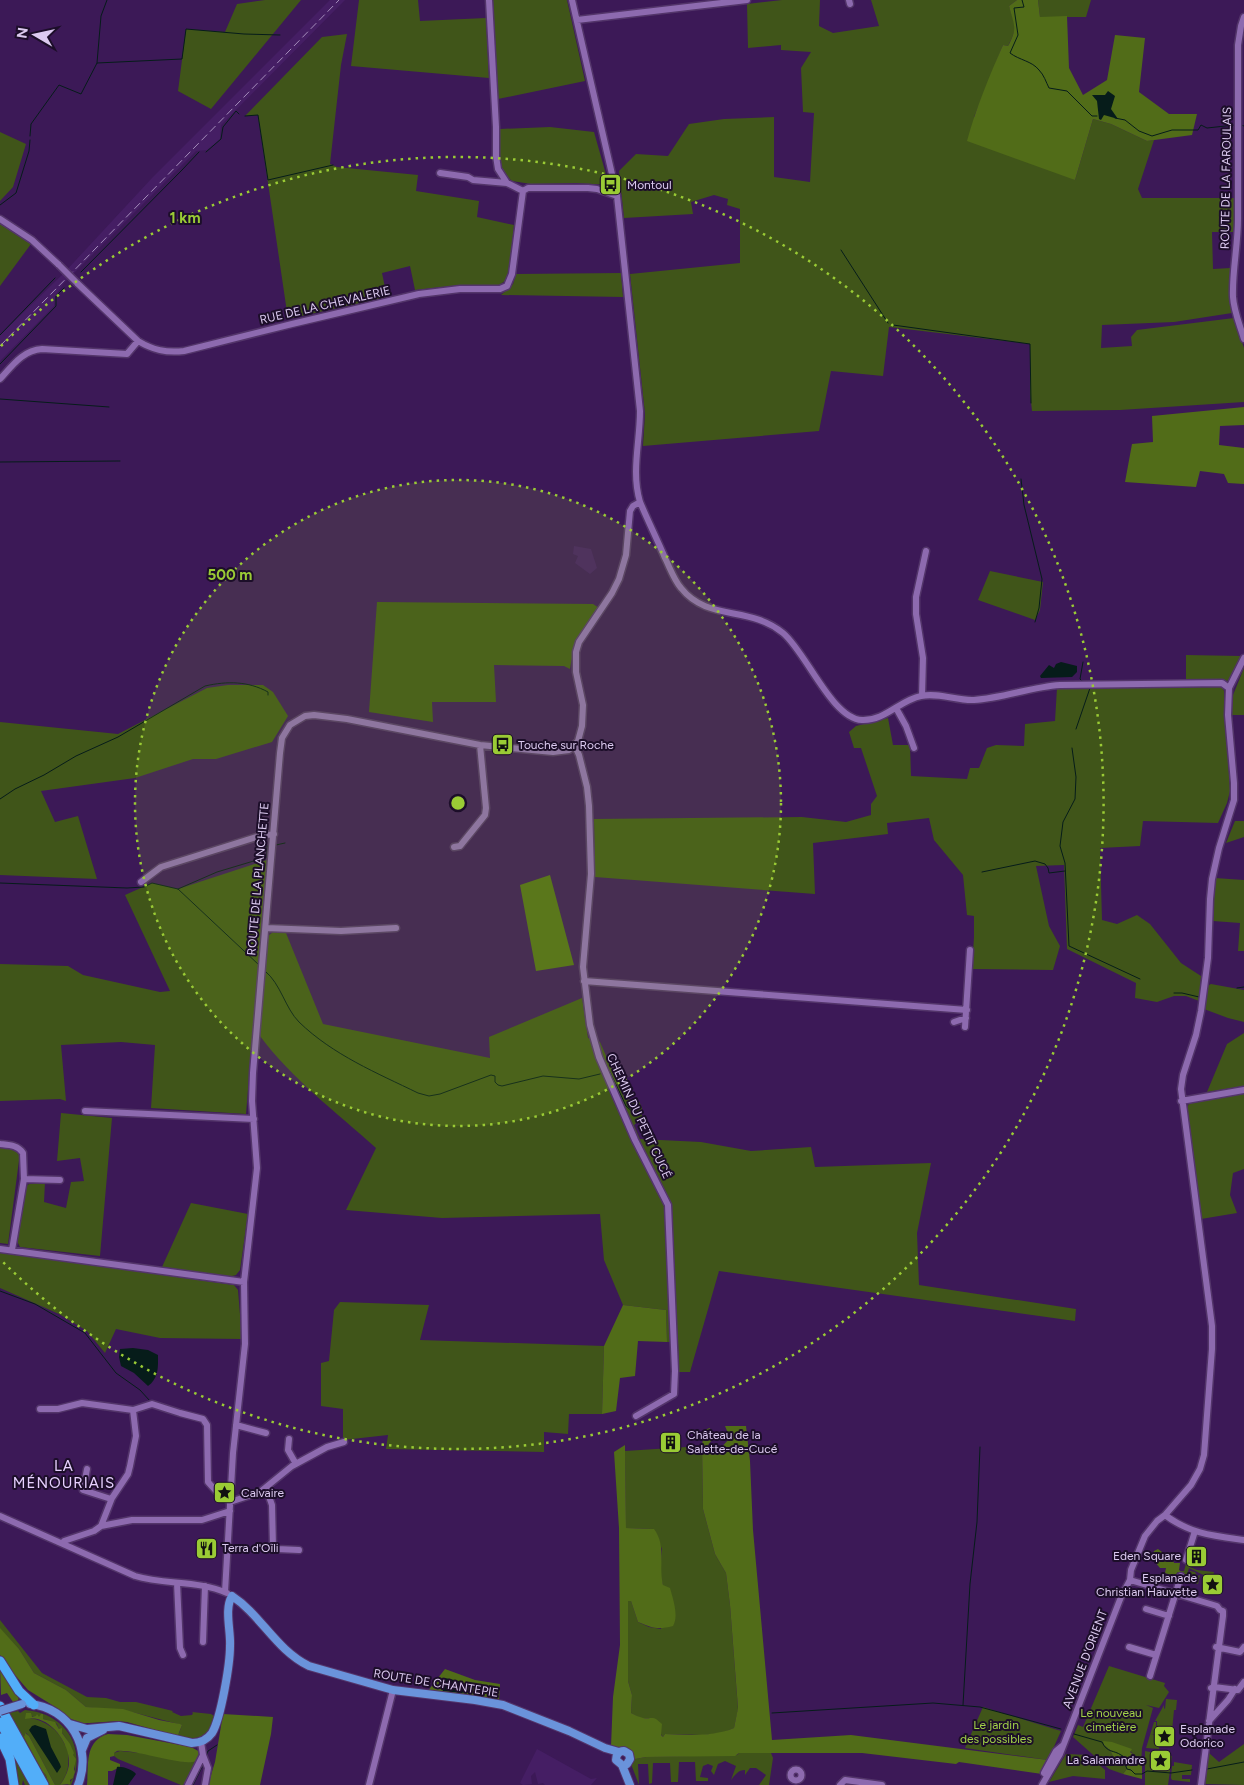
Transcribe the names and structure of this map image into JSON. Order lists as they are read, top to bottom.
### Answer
{
  "streets": {
    "main road": ["ROUTE DE CHANTEPIE"],
    "street": [
      "ROUTE DE LA FAROULAIS",
      "RUE DE LA CHEVALERIE",
      "ROUTE DE LA PLANCHETTE",
      "CHEMIN DU PETIT CUCÉ",
      "AVENUE D'ORIENT"
    ]
  },
  "crossings": [
    ["ROUTE DE LA PLANCHETTE", "CHEMIN DU PETIT CUCÉ"],
    ["ROUTE DE LA PLANCHETTE", "ROUTE DE CHANTEPIE"]
  ],
  "districts": ["LA MÉNOURIAIS"],
  "parks": ["Le nouveau cimetière", "Le jardin des possibles"],
  "places": {
    "bus stop": ["Montoul", "Touche sur Roche"],
    "building": ["Château de la Salette-de-Cucé", "Eden Square"],
    "place": [
      "Calvaire",
      "Esplanade Christian Hauvette",
      "Esplanade Odorico",
      "La Salamandre"
    ],
    "restaurant": ["Terra d'Oïli"]
  },
  "north": "left",
  "rings": ["1 km", "500 m"]
}
